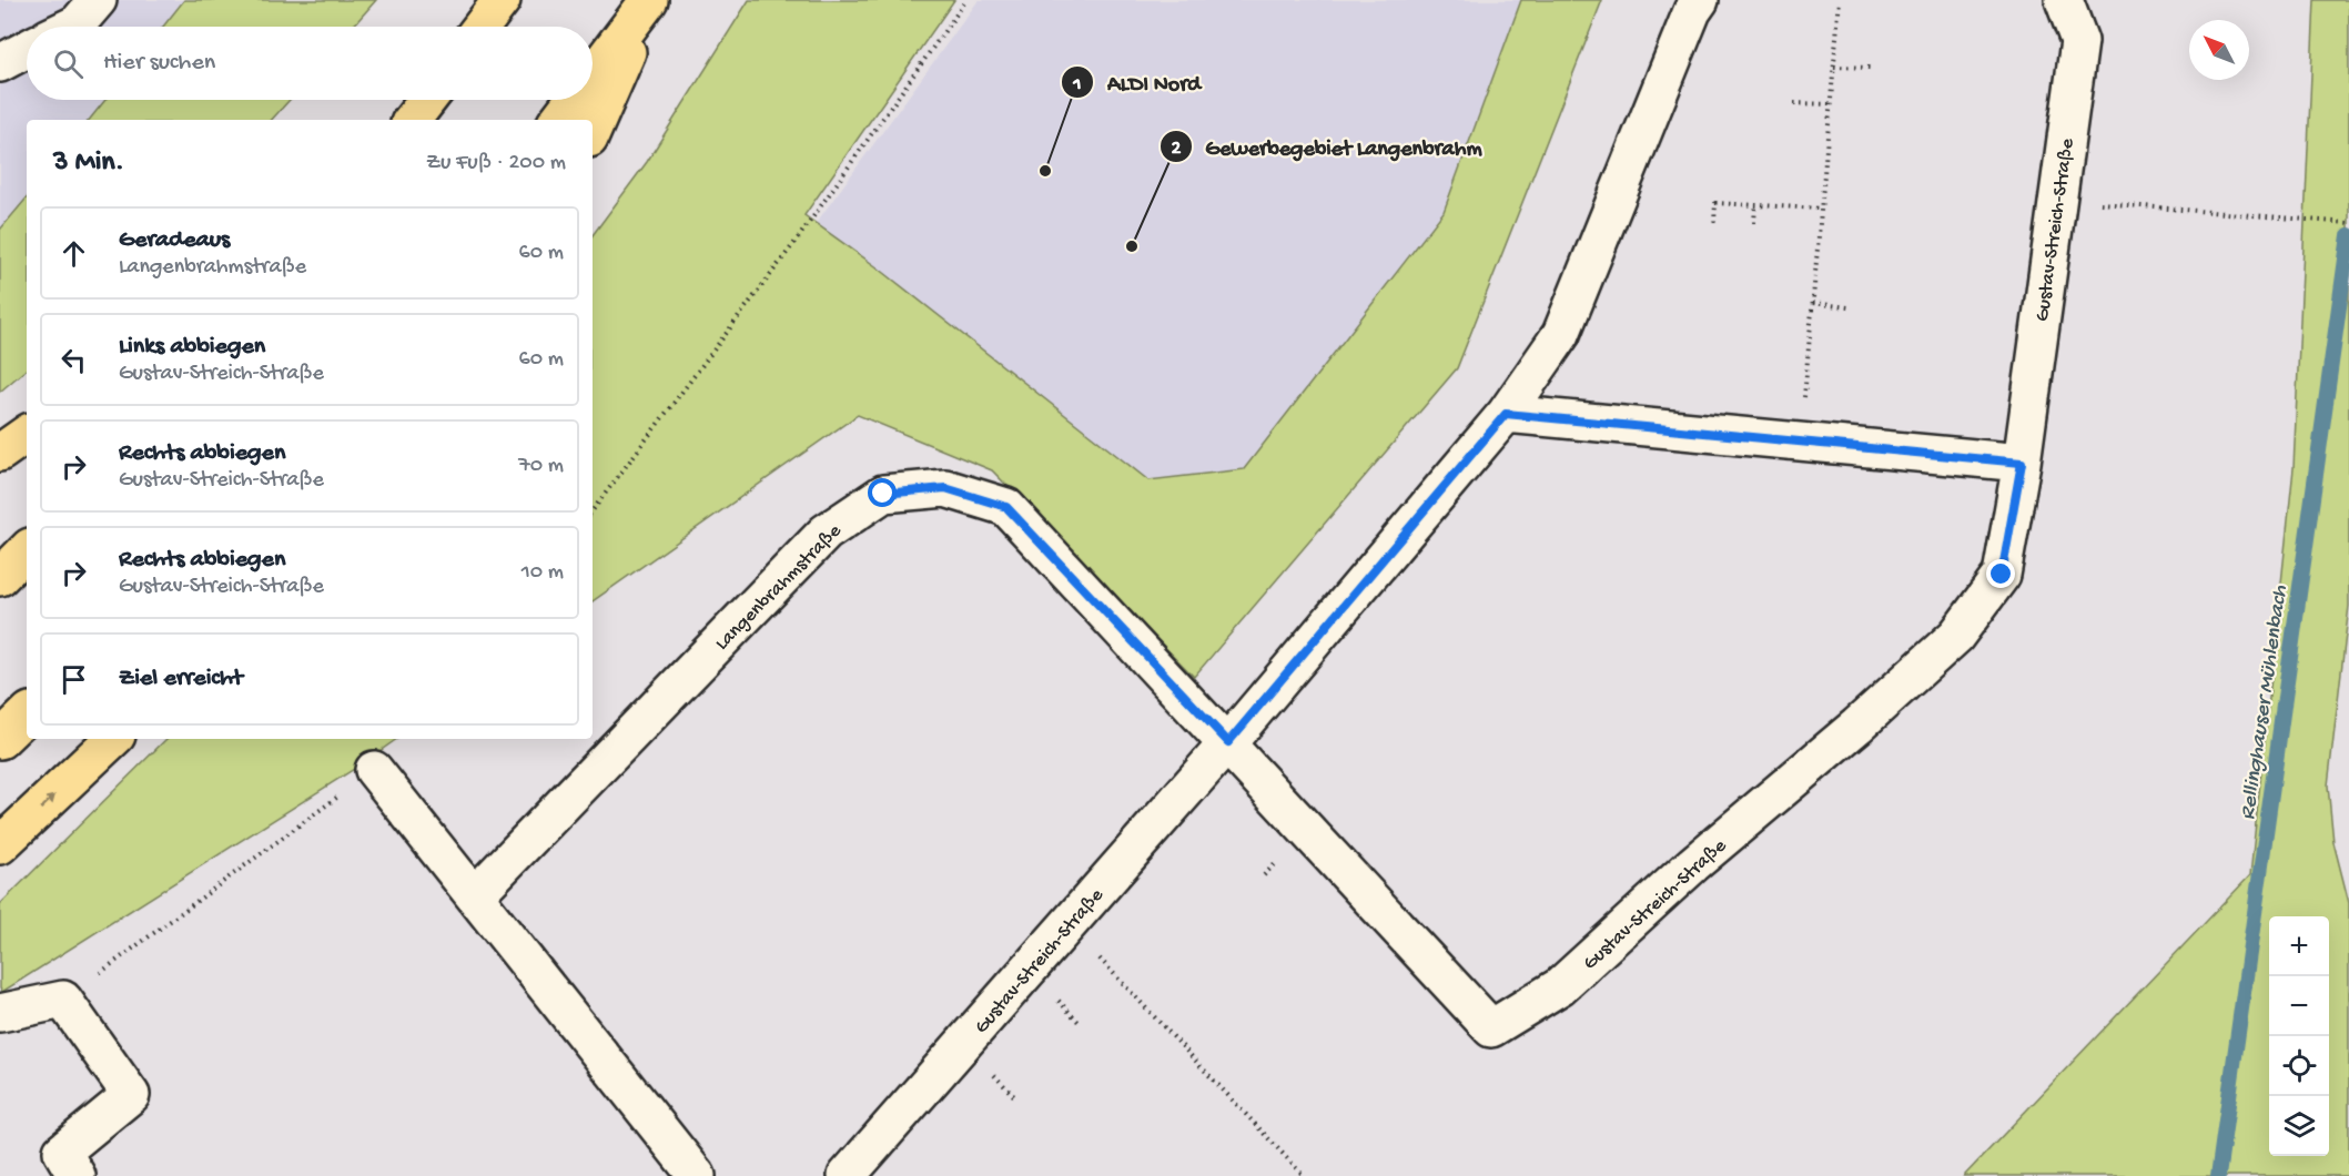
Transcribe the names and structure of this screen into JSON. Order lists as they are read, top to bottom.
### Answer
{
  "streets": {
    "street": ["Gustav-Streich-Straße", "Langenbrahmstraße"]
  },
  "crossings": [
    ["Gustav-Streich-Straße", "Langenbrahmstraße"]
  ],
  "water": ["Rellinghauser Mühlenbach"],
  "places": ["ALDI Nord", "Gewerbegebiet Langenbrahm"],
  "north": "top left",
  "page": {
    "search": "Hier suchen",
    "heading": ["3 Min.", "Zu Fuß · 200 m"],
    "list": [
      ["Geradeaus", "Langenbrahmstraße", "60 m"],
      ["Links abbiegen", "Gustav-Streich-Straße", "60 m"],
      ["Rechts abbiegen", "Gustav-Streich-Straße", "70 m"],
      ["Rechts abbiegen", "Gustav-Streich-Straße", "10 m"],
      "Ziel erreicht"
    ],
    "map_buttons": ["+", "−"]
  }
}
